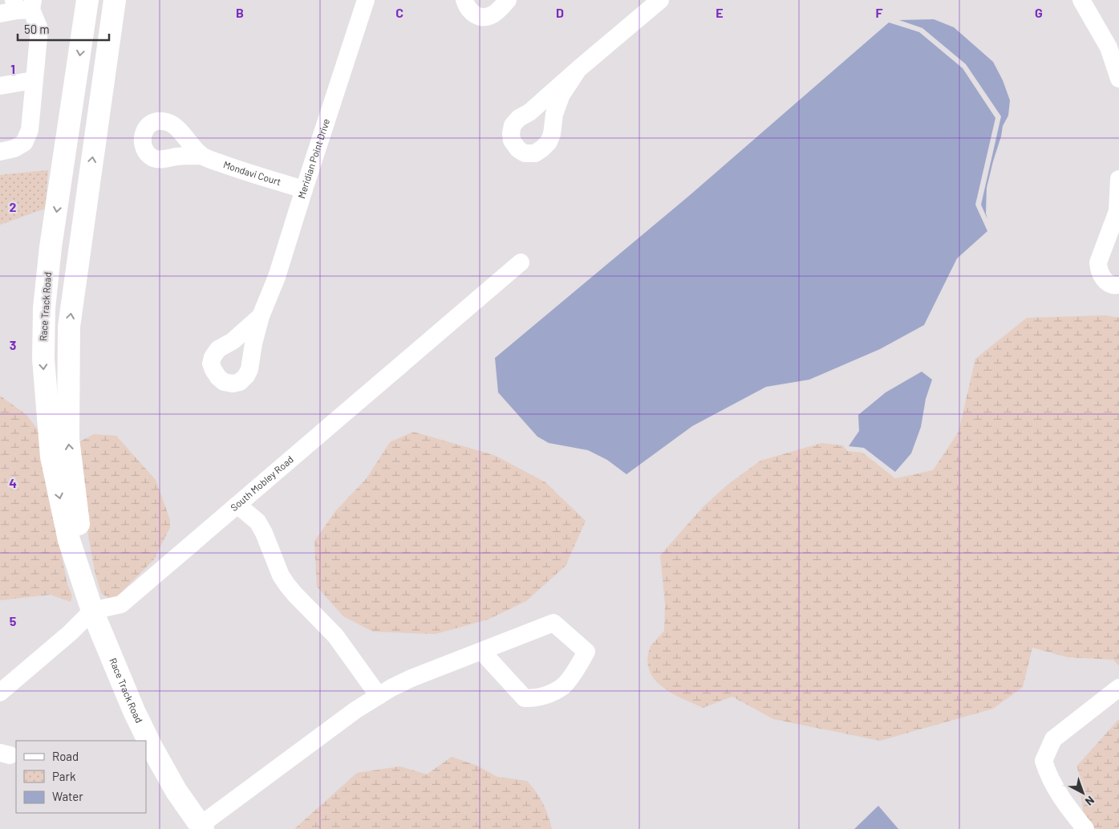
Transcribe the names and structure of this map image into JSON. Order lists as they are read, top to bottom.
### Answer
{
  "streets": {
    "main road": ["Race Track Road"],
    "street": ["Meridian Point Drive", "Mondavi Court", "South Mobley Road"]
  },
  "crossings": [
    ["Meridian Point Drive", "Mondavi Court"],
    ["Race Track Road", "South Mobley Road"]
  ],
  "legend": ["Road", "Park", "Water"],
  "scale_bar": "50 m",
  "north": "bottom right",
  "grid": {
    "columns": [
      "B",
      "C",
      "D",
      "E",
      "F",
      "G"
    ],
    "rows": [
      "1",
      "2",
      "3",
      "4",
      "5"
    ]
  }
}
